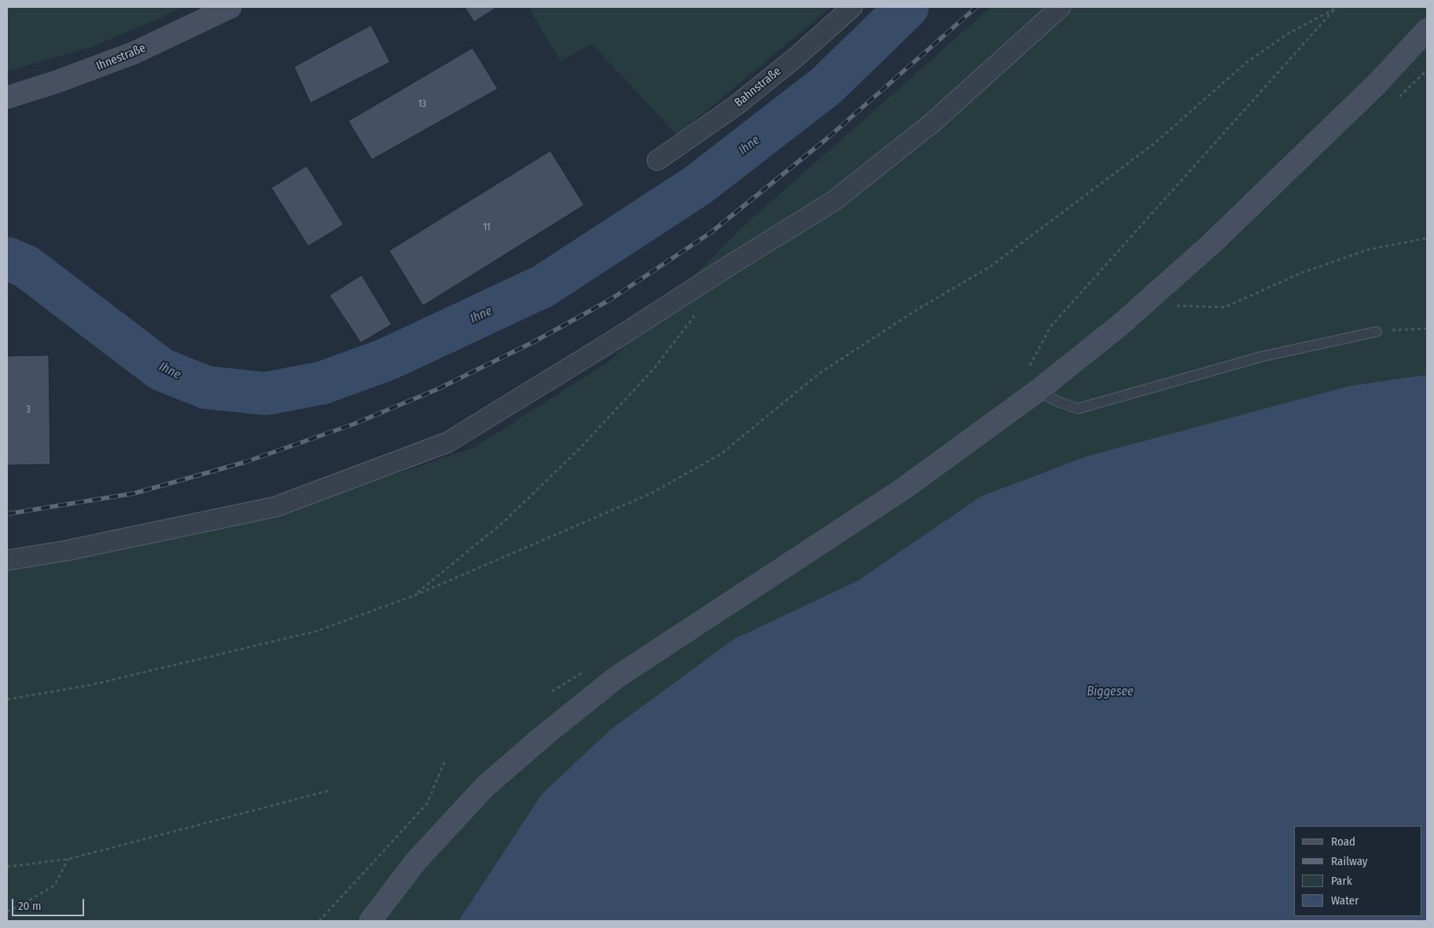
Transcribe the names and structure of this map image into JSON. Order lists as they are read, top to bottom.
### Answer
{
  "streets": {
    "main road": ["Ihnestraße"],
    "street": ["Bahnstraße"]
  },
  "water": ["Ihne", "Biggesee"],
  "house_numbers": ["13", "11", "3"],
  "legend": [
    "Road",
    "Railway",
    "Park",
    "Water"
  ],
  "scale_bar": "20 m"
}
